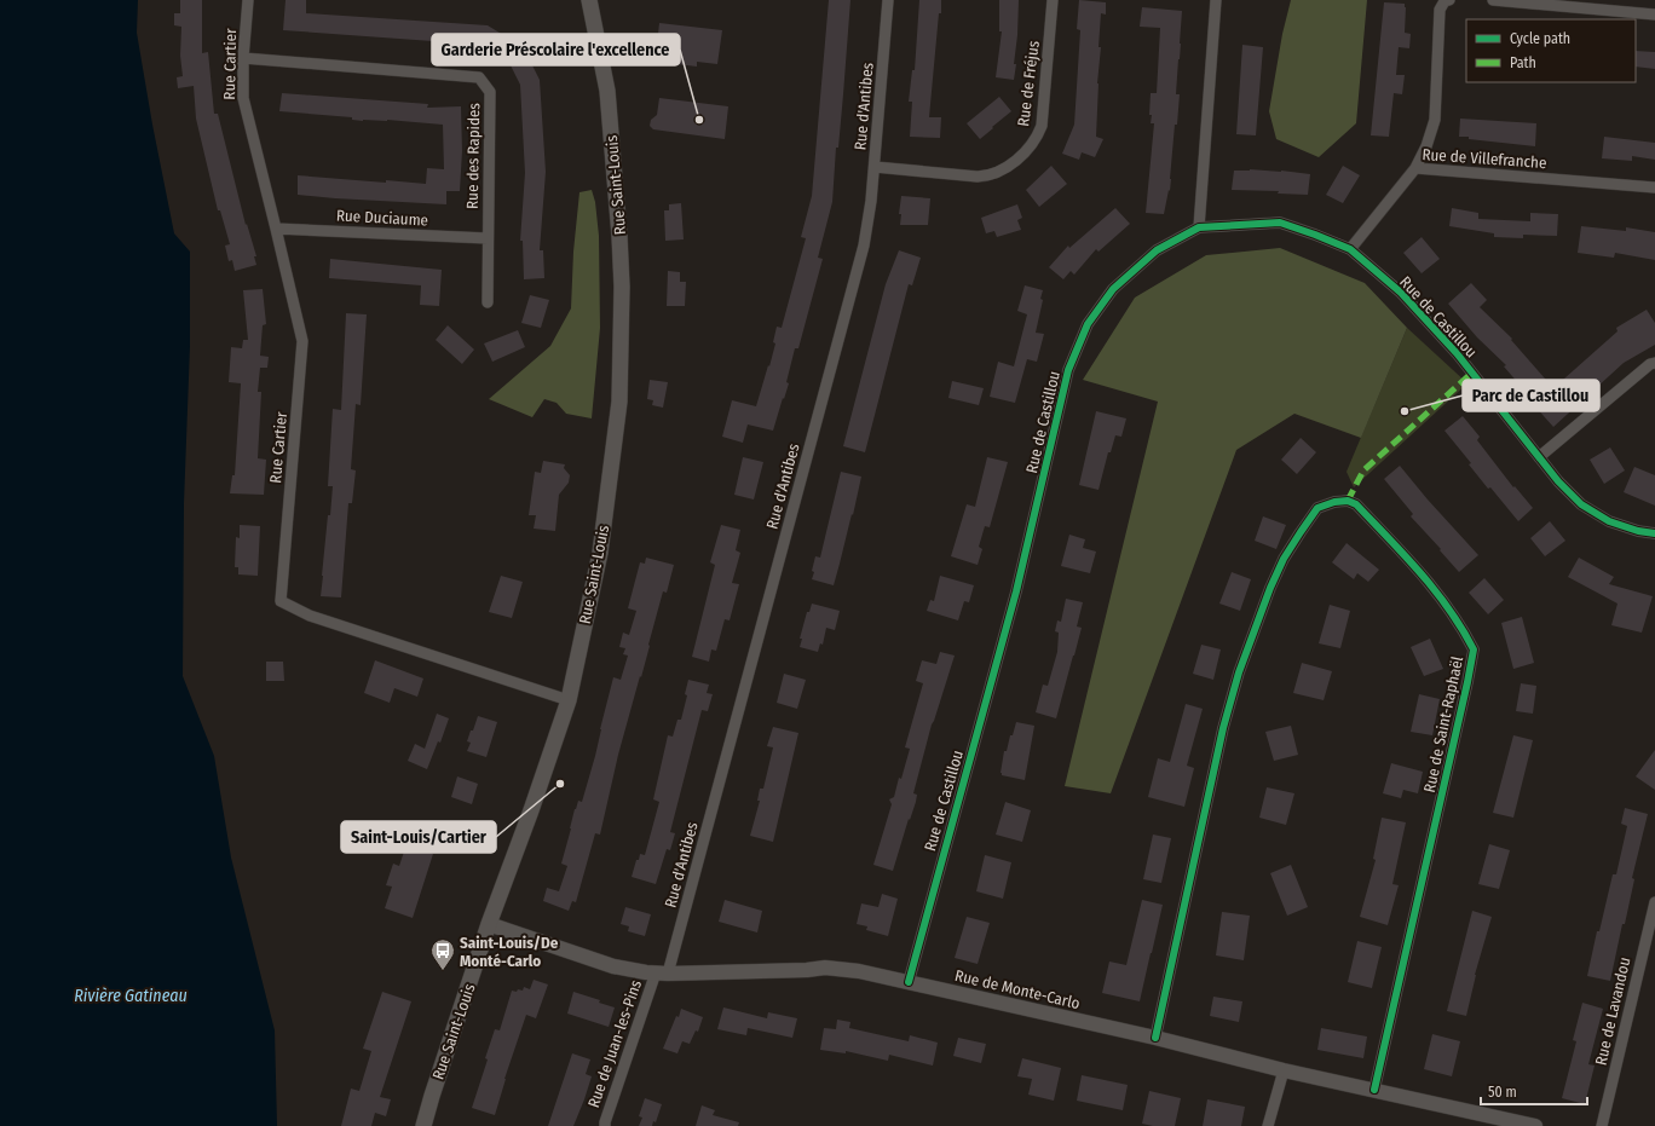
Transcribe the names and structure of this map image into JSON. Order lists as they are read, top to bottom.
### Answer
{
  "streets": {
    "main road": ["Rue Saint-Louis"],
    "street": [
      "Rue Cartier",
      "Rue de Fréjus",
      "Rue d'Antibes",
      "Rue des Rapides",
      "Rue de Villefranche",
      "Rue Duciaume",
      "Rue de Castillou",
      "Rue de Saint-Raphaël",
      "Rue de Monte-Carlo",
      "Rue de Lavandou",
      "Rue de Juan-les-Pins"
    ]
  },
  "crossings": [
    ["Rue Cartier", "Rue des Rapides"],
    ["Rue Cartier", "Rue Saint-Louis"],
    ["Rue Cartier", "Rue Duciaume"],
    ["Rue de Fréjus", "Rue d'Antibes"],
    ["Rue d'Antibes", "Rue de Monte-Carlo"],
    ["Rue d'Antibes", "Rue de Juan-les-Pins"],
    ["Rue des Rapides", "Rue Duciaume"],
    ["Rue de Villefranche", "Rue de Castillou"],
    ["Rue Saint-Louis", "Rue de Monte-Carlo"],
    ["Rue de Castillou", "Rue de Monte-Carlo"],
    ["Rue de Saint-Raphaël", "Rue de Monte-Carlo"],
    ["Rue de Monte-Carlo", "Rue de Juan-les-Pins"]
  ],
  "water": ["Rivière Gatineau"],
  "places": {
    "other": ["Garderie Préscolaire l'excellence", "Parc de Castillou", "Saint-Louis/Cartier"],
    "bus stop": ["Saint-Louis/De Monté-Carlo"]
  },
  "legend": ["Cycle path", "Path"],
  "scale_bar": "50 m"
}
